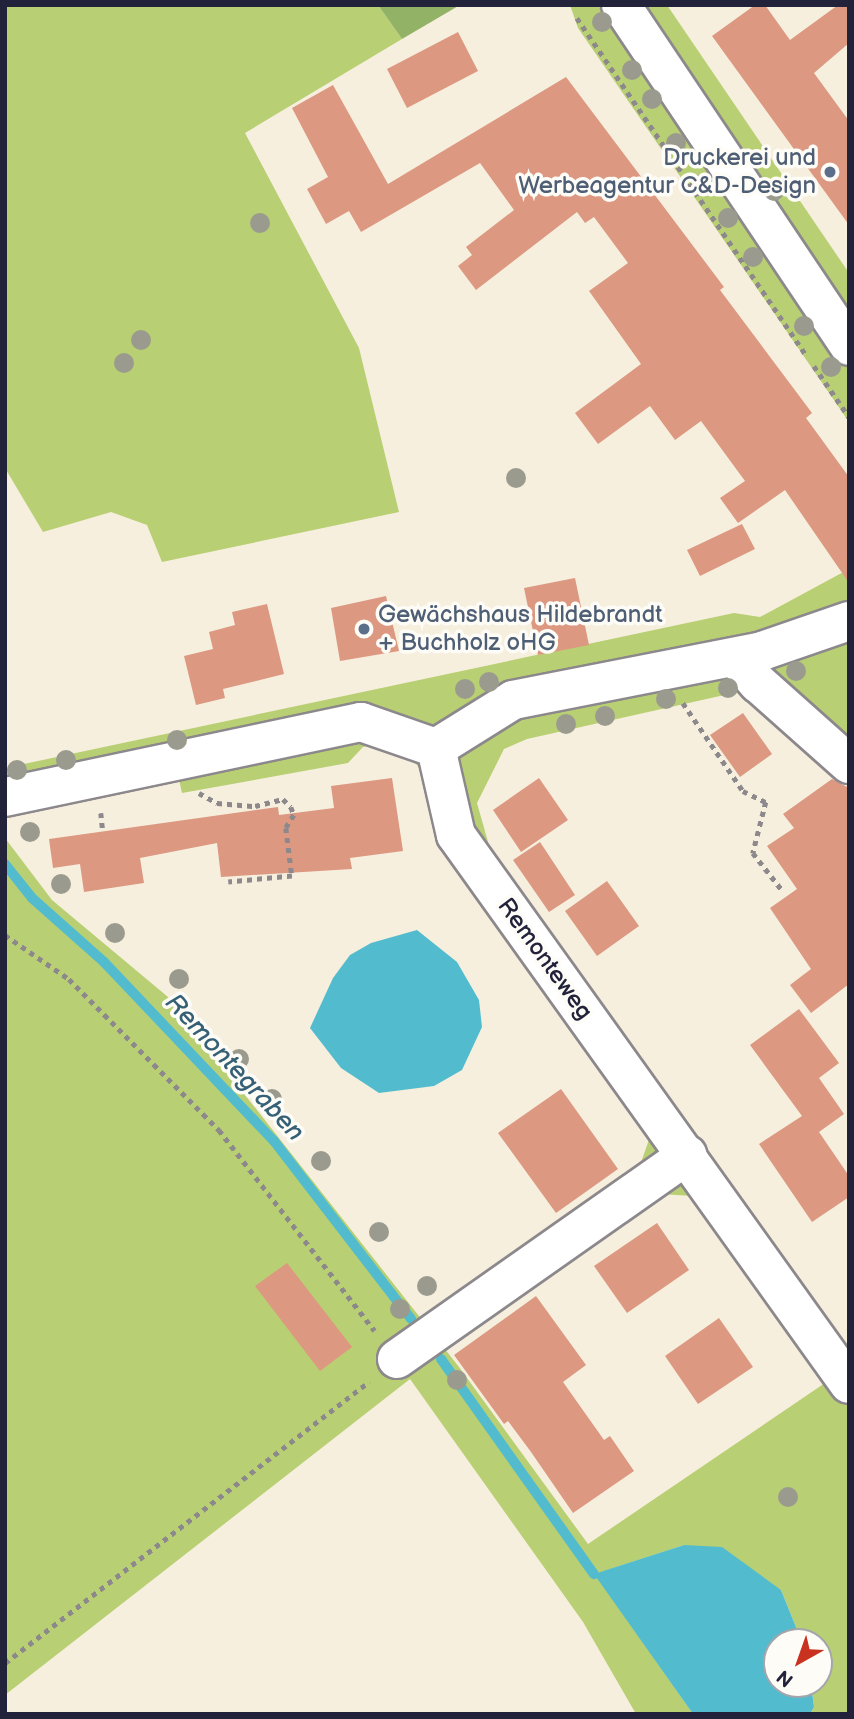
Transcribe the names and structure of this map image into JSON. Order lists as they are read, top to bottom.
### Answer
{
  "streets": {
    "street": ["Remonteweg"]
  },
  "water": ["Remontegraben"],
  "places": ["Druckerei und Werbeagentur C&D-Design", "Gewächshaus Hildebrandt + Buchholz oHG"],
  "north": "bottom left"
}
